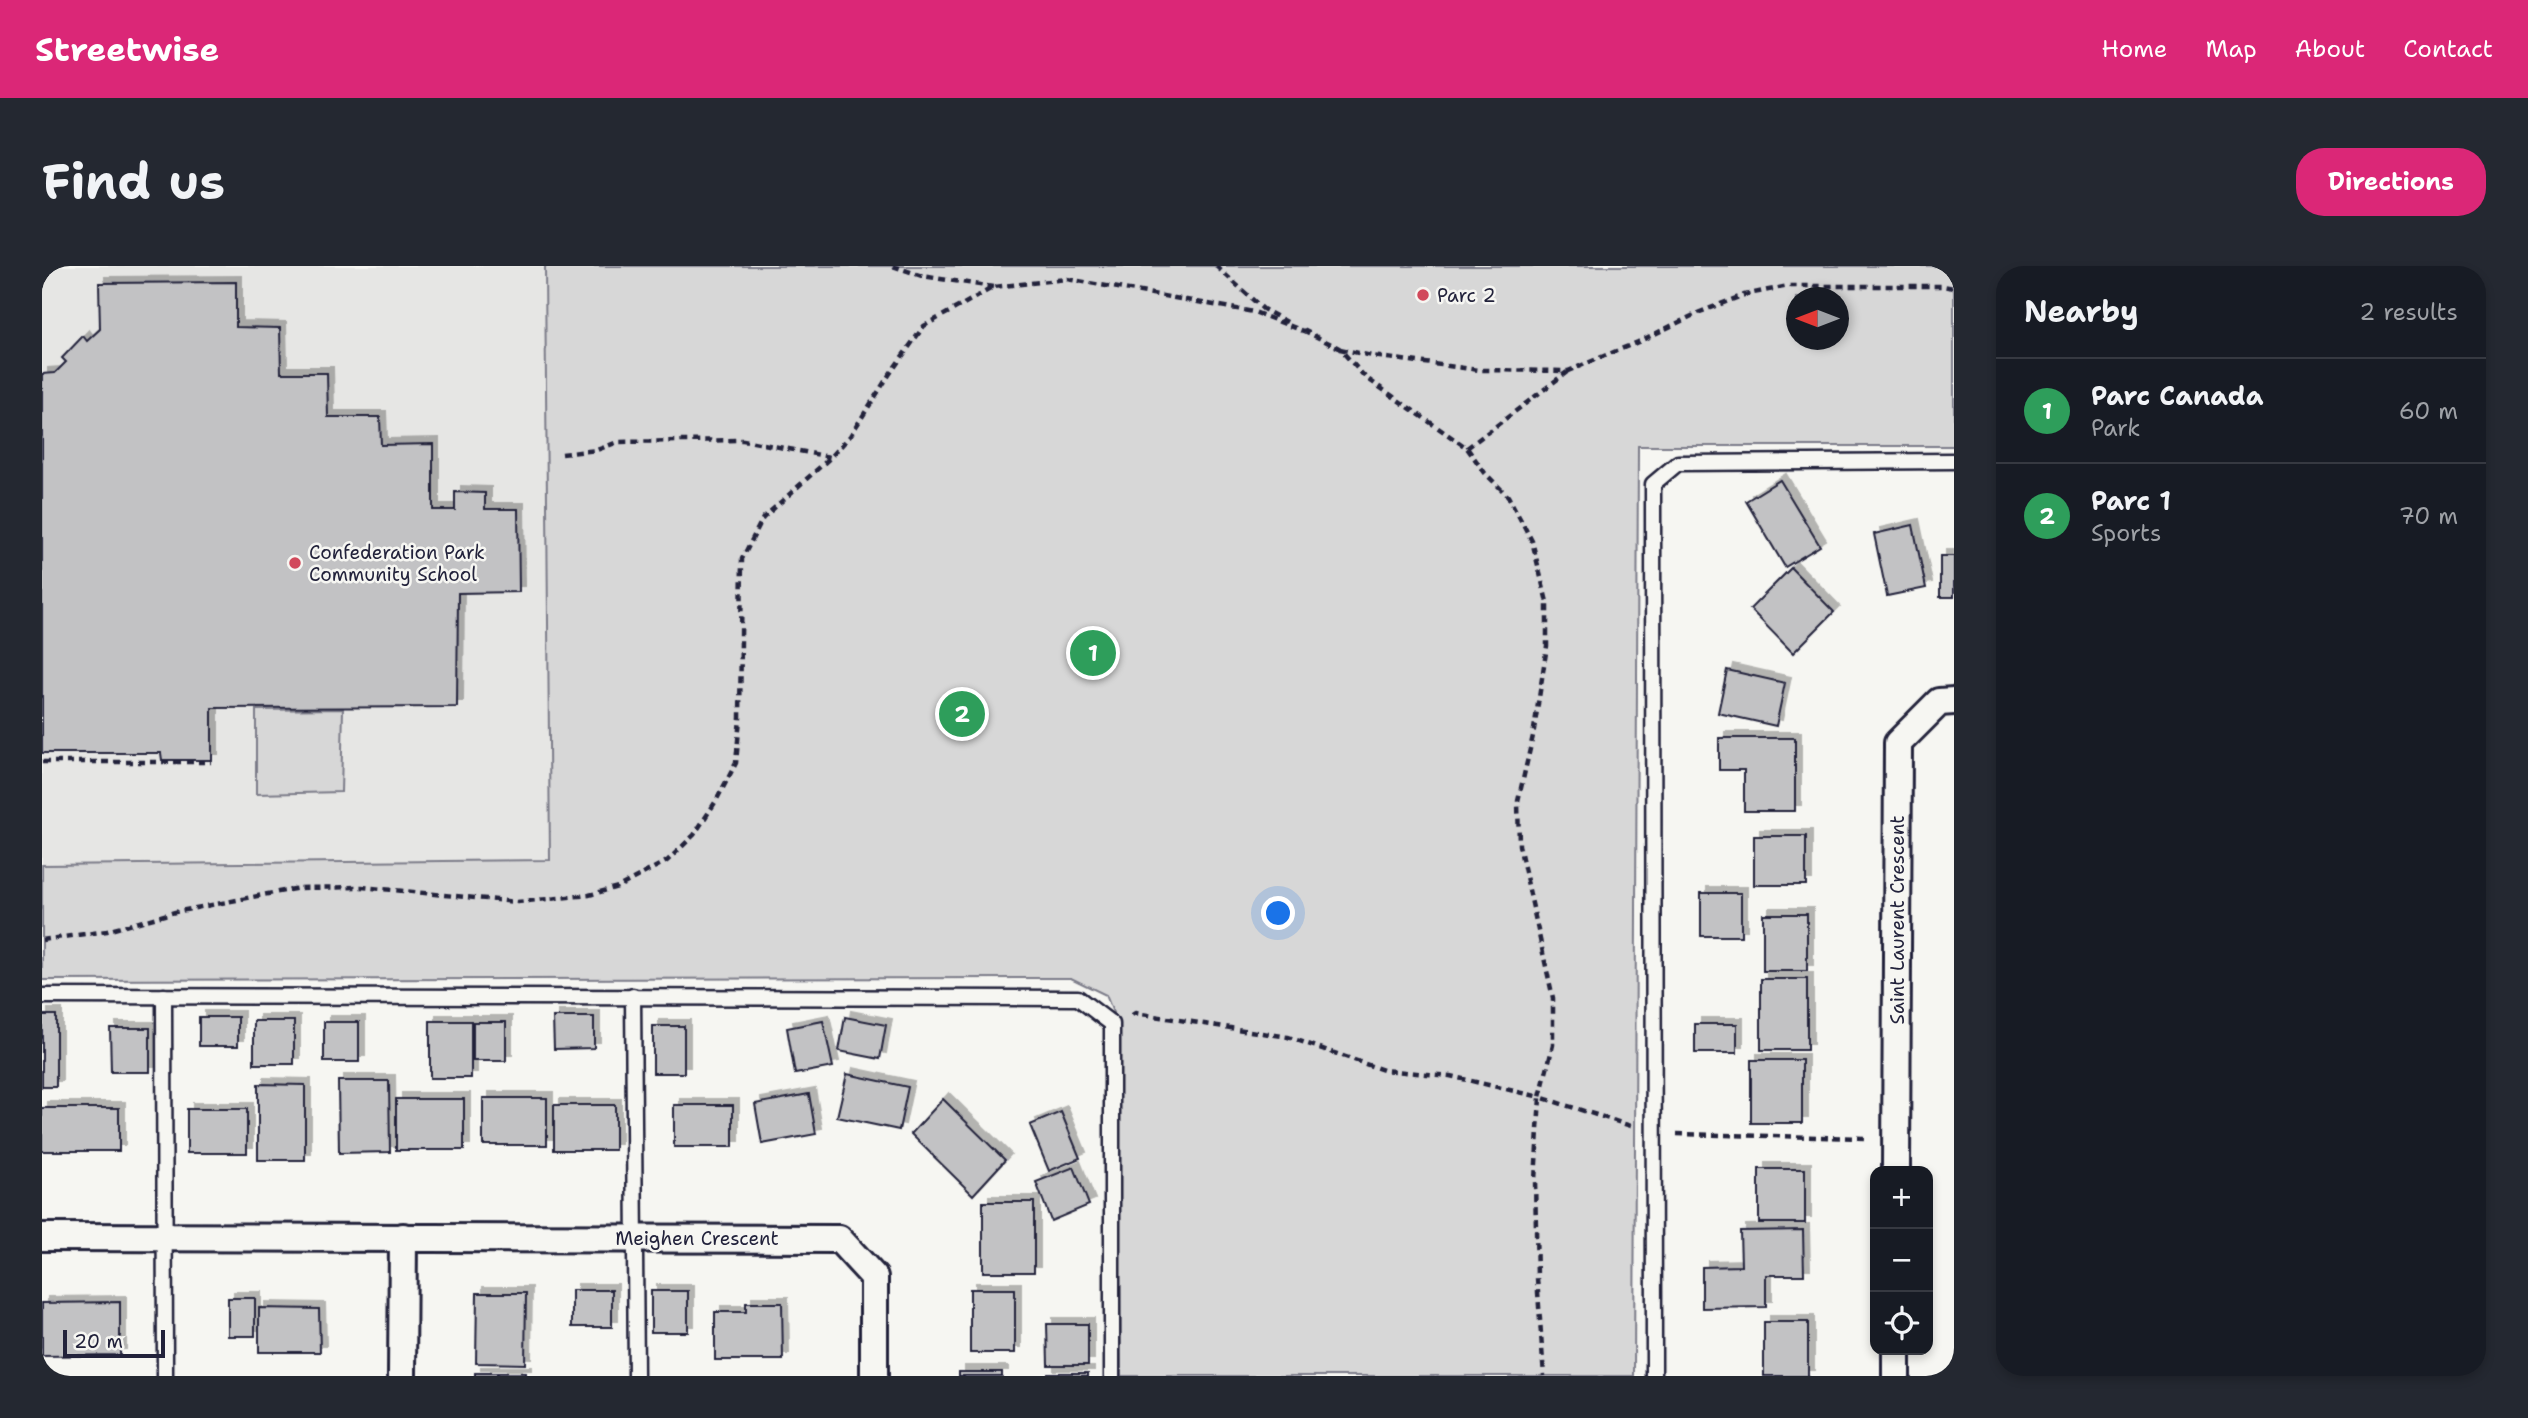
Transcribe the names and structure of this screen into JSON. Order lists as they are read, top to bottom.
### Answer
{
  "streets": {
    "street": ["Saint Laurent Crescent", "Meighen Crescent"]
  },
  "places": ["Parc 2", "Confederation Park Community School"],
  "scale_bar": "20 m",
  "north": "left",
  "page": {
    "header": "Streetwise",
    "nav": [
      "Home",
      "Map",
      "About",
      "Contact"
    ],
    "buttons": "Directions",
    "title": "Find us",
    "heading": ["Nearby", "2 results"],
    "list": [
      {
        "mark": "1",
        "name": "Parc Canada",
        "note": "Park",
        "value": "60 m"
      },
      {
        "mark": "2",
        "name": "Parc 1",
        "note": "Sports",
        "value": "70 m"
      }
    ],
    "pins": ["1", "2"],
    "map_buttons": ["+", "−"],
    "scale": "20 m"
  }
}
